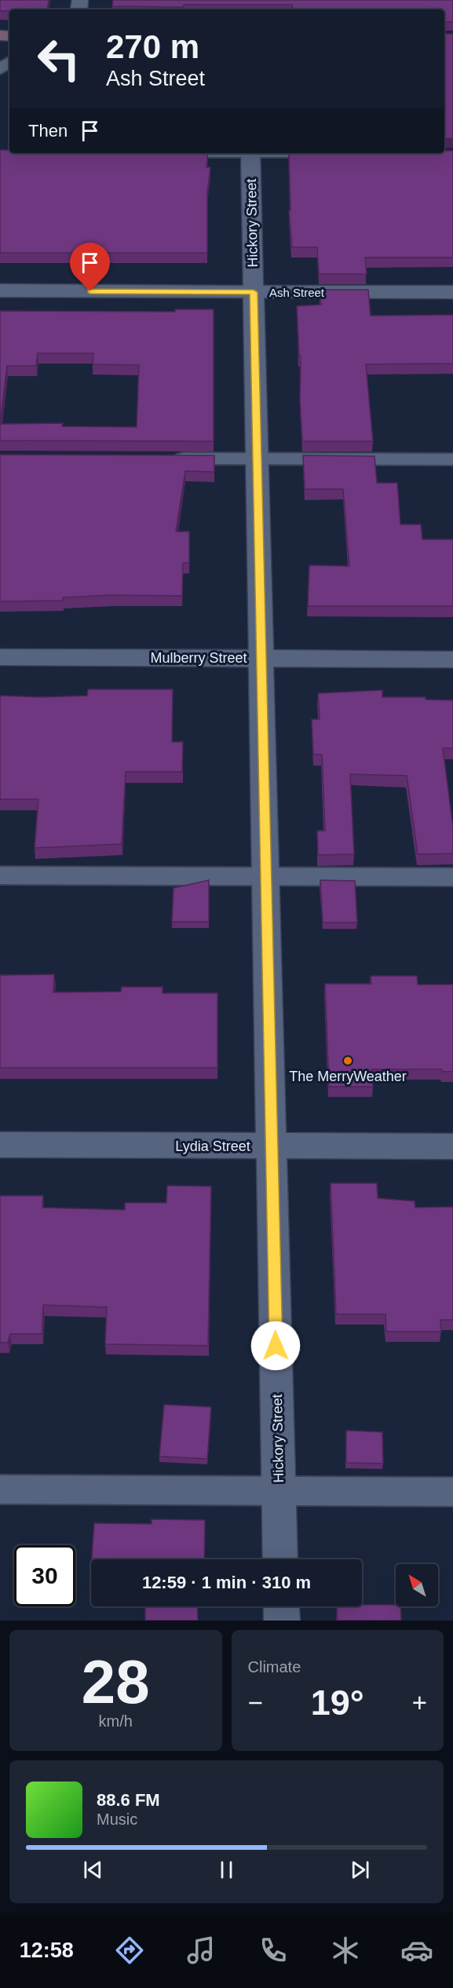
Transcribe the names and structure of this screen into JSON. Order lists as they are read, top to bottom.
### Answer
{
  "streets": {
    "street": [
      "Hickory Street",
      "Ash Street",
      "Mulberry Street",
      "Lydia Street"
    ]
  },
  "crossings": [
    ["Hickory Street", "Ash Street"],
    ["Hickory Street", "Mulberry Street"],
    ["Hickory Street", "Lydia Street"]
  ],
  "places": ["The MerryWeather"],
  "north": "top left",
  "page": {
    "turn": ["270 m", "Ash Street"],
    "then": "Then",
    "limit": "30",
    "trip": "12:59 · 1 min · 310 m",
    "tile": [
      ["28", "km/h"],
      "Climate"
    ],
    "heat": ["−", "19°", "+"],
    "song": ["88.6 FM", "Music"],
    "tabs": "12:58"
  }
}
